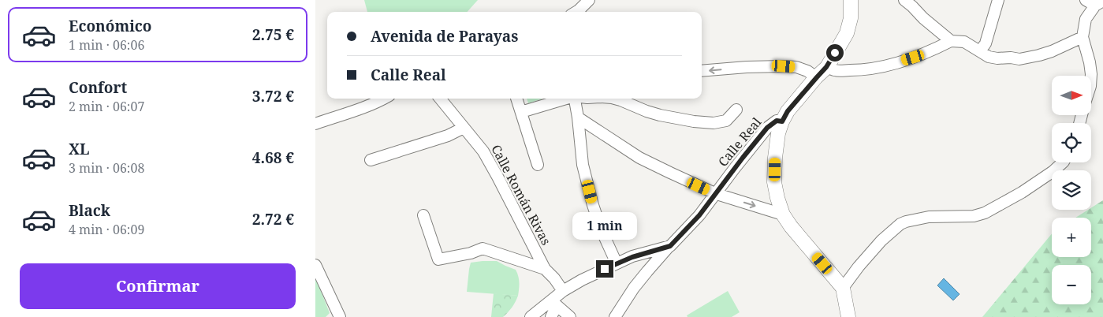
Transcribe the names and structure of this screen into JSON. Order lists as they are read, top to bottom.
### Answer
{
  "streets": {
    "street": ["Calle Real", "Calle Román Rivas"]
  },
  "north": "right",
  "page": {
    "list": [
      {
        "name": "Económico",
        "note": "1 min · 06:06",
        "value": "2.75 €"
      },
      {
        "name": "Confort",
        "note": "2 min · 06:07",
        "value": "3.72 €"
      },
      {
        "name": "XL",
        "note": "3 min · 06:08",
        "value": "4.68 €"
      },
      {
        "name": "Black",
        "note": "4 min · 06:09",
        "value": "2.72 €"
      }
    ],
    "banner": ["Avenida de Parayas", "Calle Real"],
    "map_buttons": ["+", "−"],
    "bubble": "1 min",
    "buttons": "Confirmar"
  }
}
